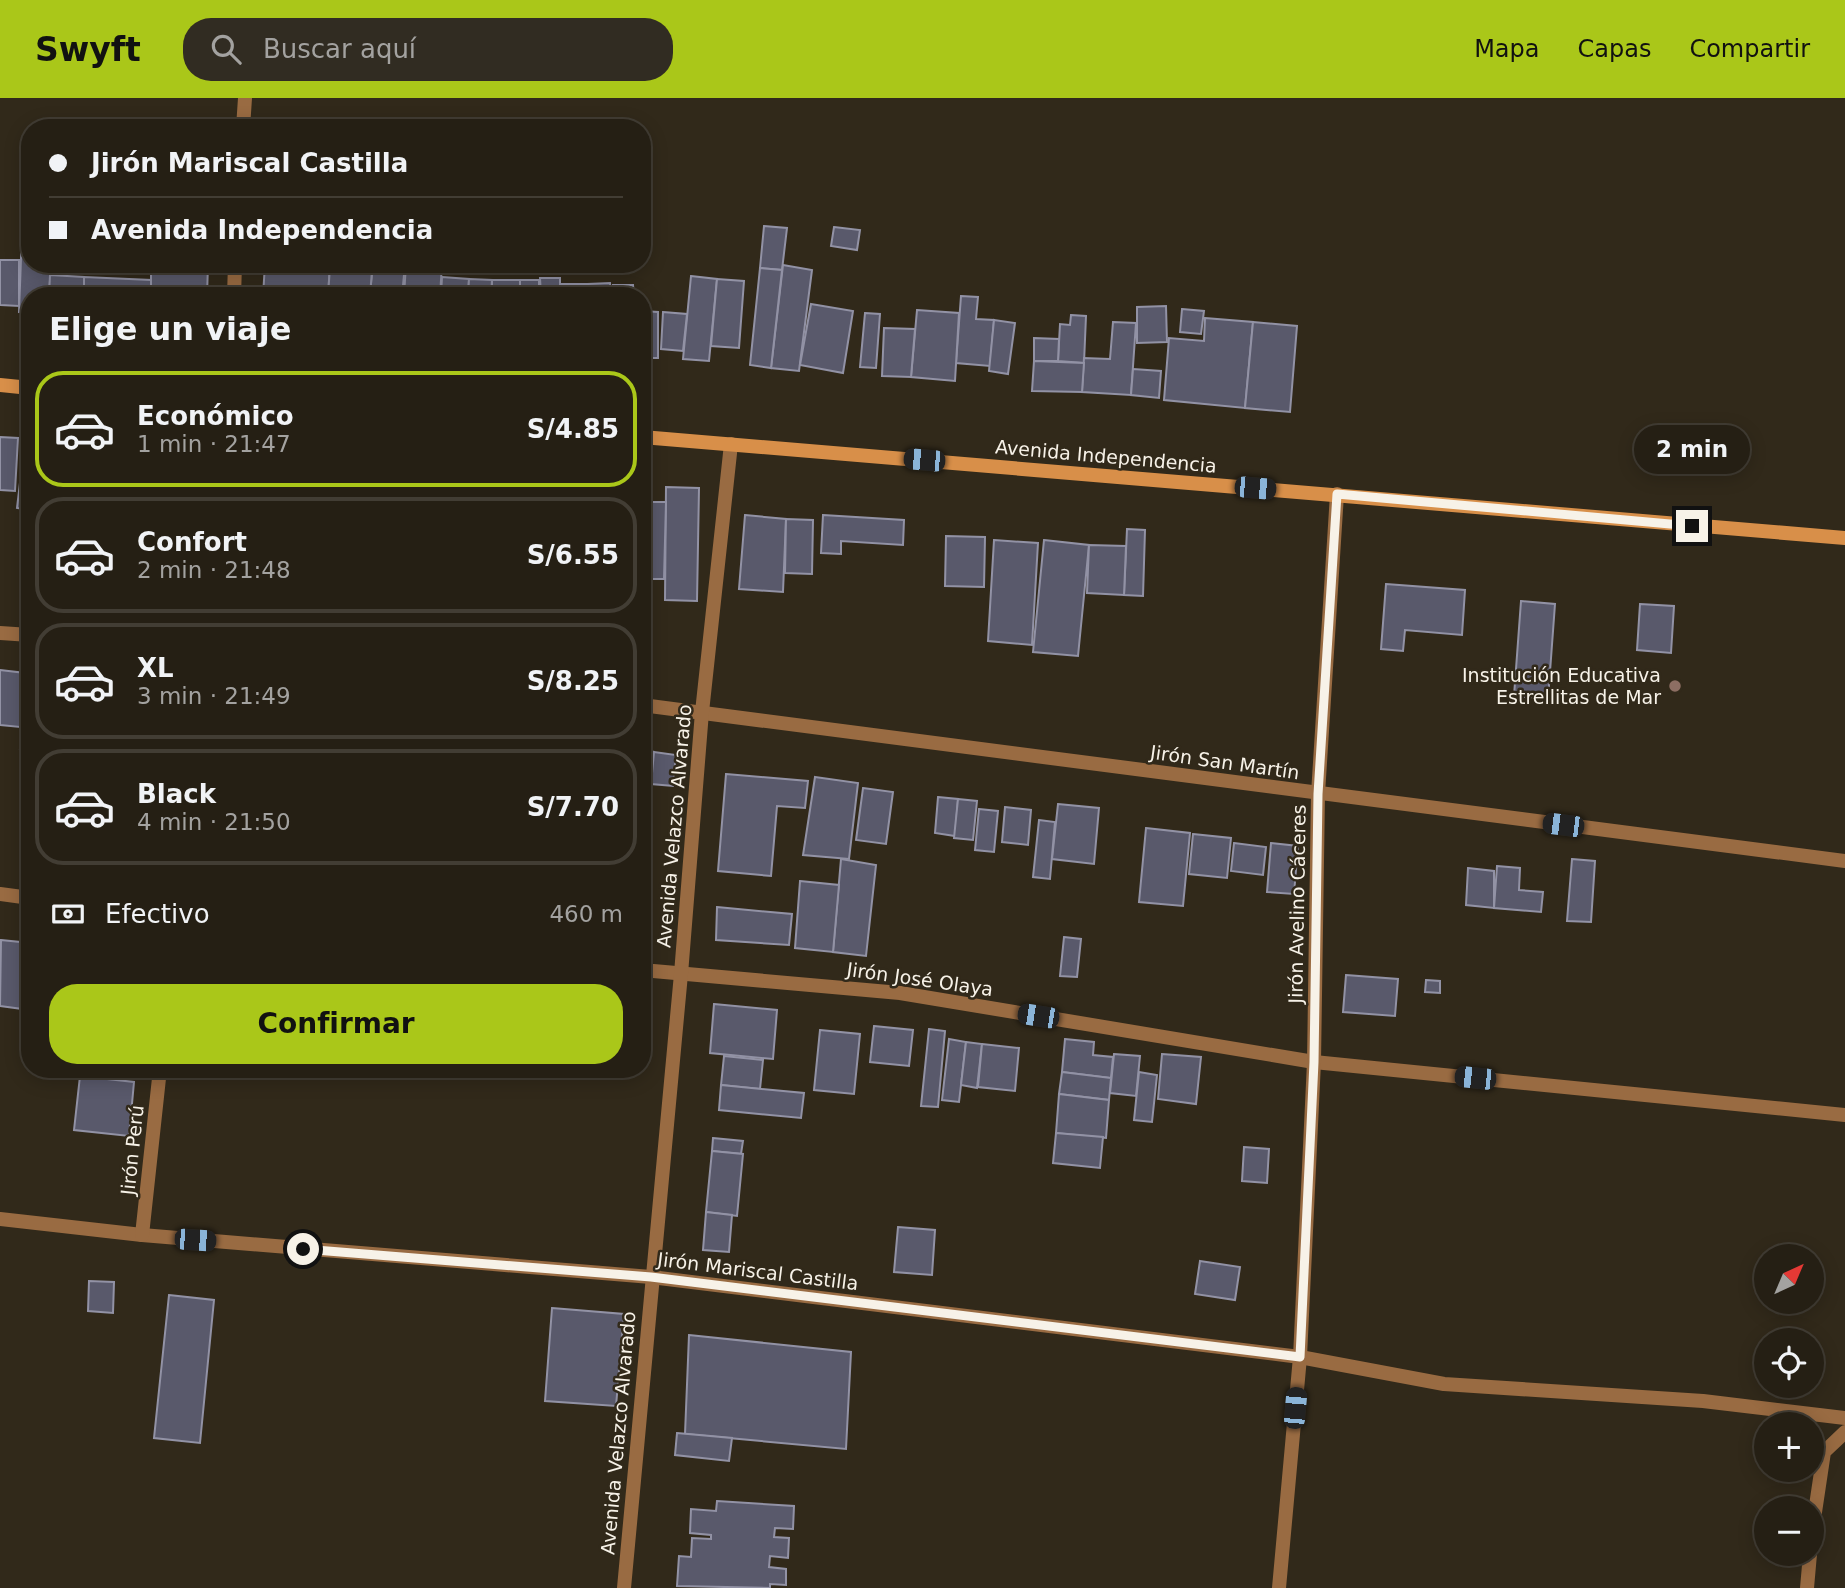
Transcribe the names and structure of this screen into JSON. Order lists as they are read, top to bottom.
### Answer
{
  "streets": {
    "main road": ["Avenida Independencia"],
    "street": [
      "Jirón San Martín",
      "Avenida Velazco Alvarado",
      "Jirón Avelino Cáceres",
      "Jirón José Olaya",
      "Jirón Perú",
      "Jirón Mariscal Castilla"
    ]
  },
  "crossings": [
    ["Avenida Independencia", "Avenida Velazco Alvarado"],
    ["Avenida Independencia", "Jirón Avelino Cáceres"],
    ["Jirón San Martín", "Avenida Velazco Alvarado"],
    ["Jirón San Martín", "Jirón Avelino Cáceres"],
    ["Avenida Velazco Alvarado", "Jirón José Olaya"],
    ["Avenida Velazco Alvarado", "Jirón Mariscal Castilla"],
    ["Jirón Avelino Cáceres", "Jirón José Olaya"],
    ["Jirón Avelino Cáceres", "Jirón Mariscal Castilla"],
    ["Jirón Perú", "Jirón Mariscal Castilla"]
  ],
  "places": ["Institución Educativa Estrellitas de Mar"],
  "north": "top right",
  "page": {
    "header": "Swyft",
    "search": "Buscar aquí",
    "nav": ["Mapa", "Capas", "Compartir"],
    "banner": ["Jirón Mariscal Castilla", "Avenida Independencia"],
    "heading": "Elige un viaje",
    "list": [
      {
        "name": "Económico",
        "note": "1 min · 21:47",
        "value": "S/4.85"
      },
      {
        "name": "Confort",
        "note": "2 min · 21:48",
        "value": "S/6.55"
      },
      {
        "name": "XL",
        "note": "3 min · 21:49",
        "value": "S/8.25"
      },
      {
        "name": "Black",
        "note": "4 min · 21:50",
        "value": "S/7.70"
      }
    ],
    "bubble": "2 min",
    "pay": ["Efectivo", "460 m"],
    "buttons": "Confirmar",
    "map_buttons": ["+", "−"]
  }
}
